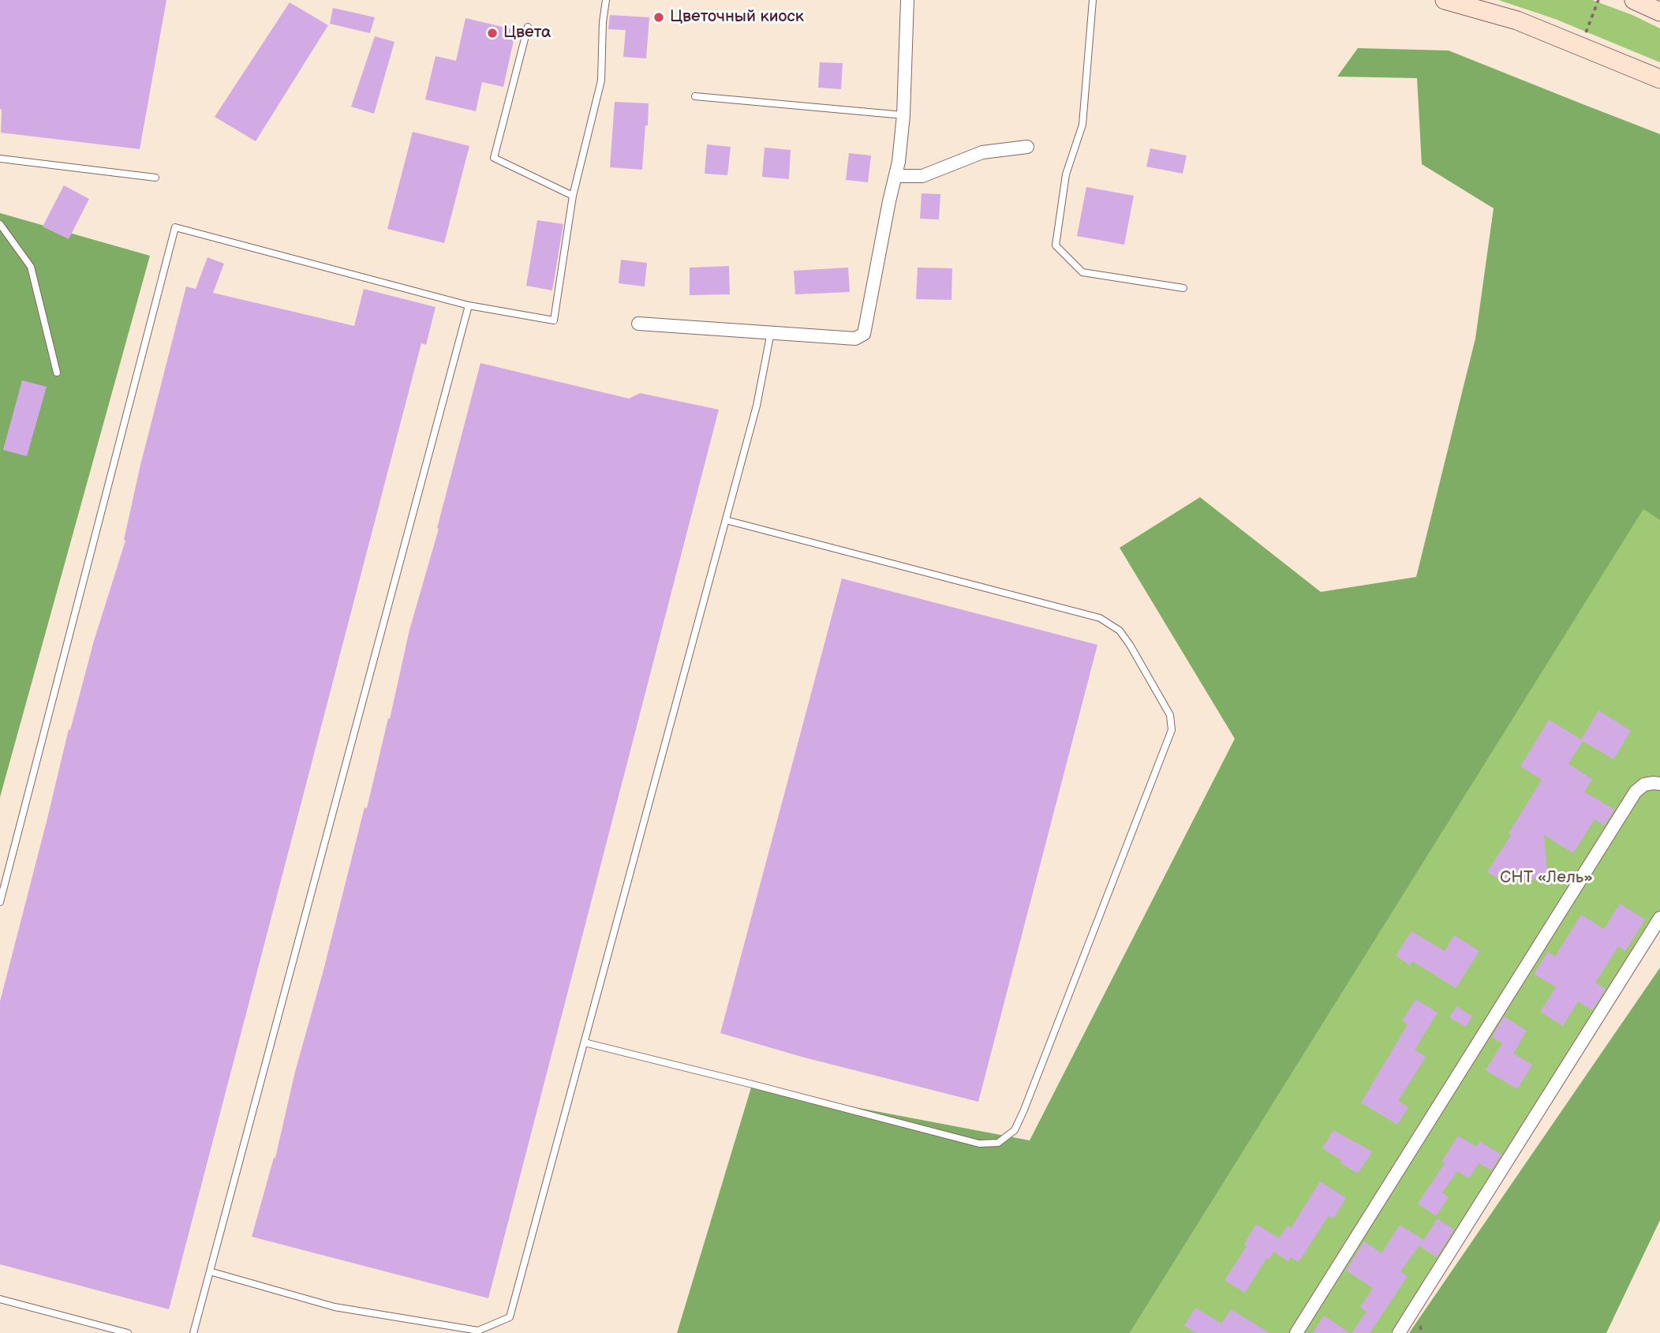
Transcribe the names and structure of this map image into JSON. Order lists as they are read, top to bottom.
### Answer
{
  "parks": ["СНТ «Лель»"],
  "places": ["Цветочный киоск", "Цвета"]
}
